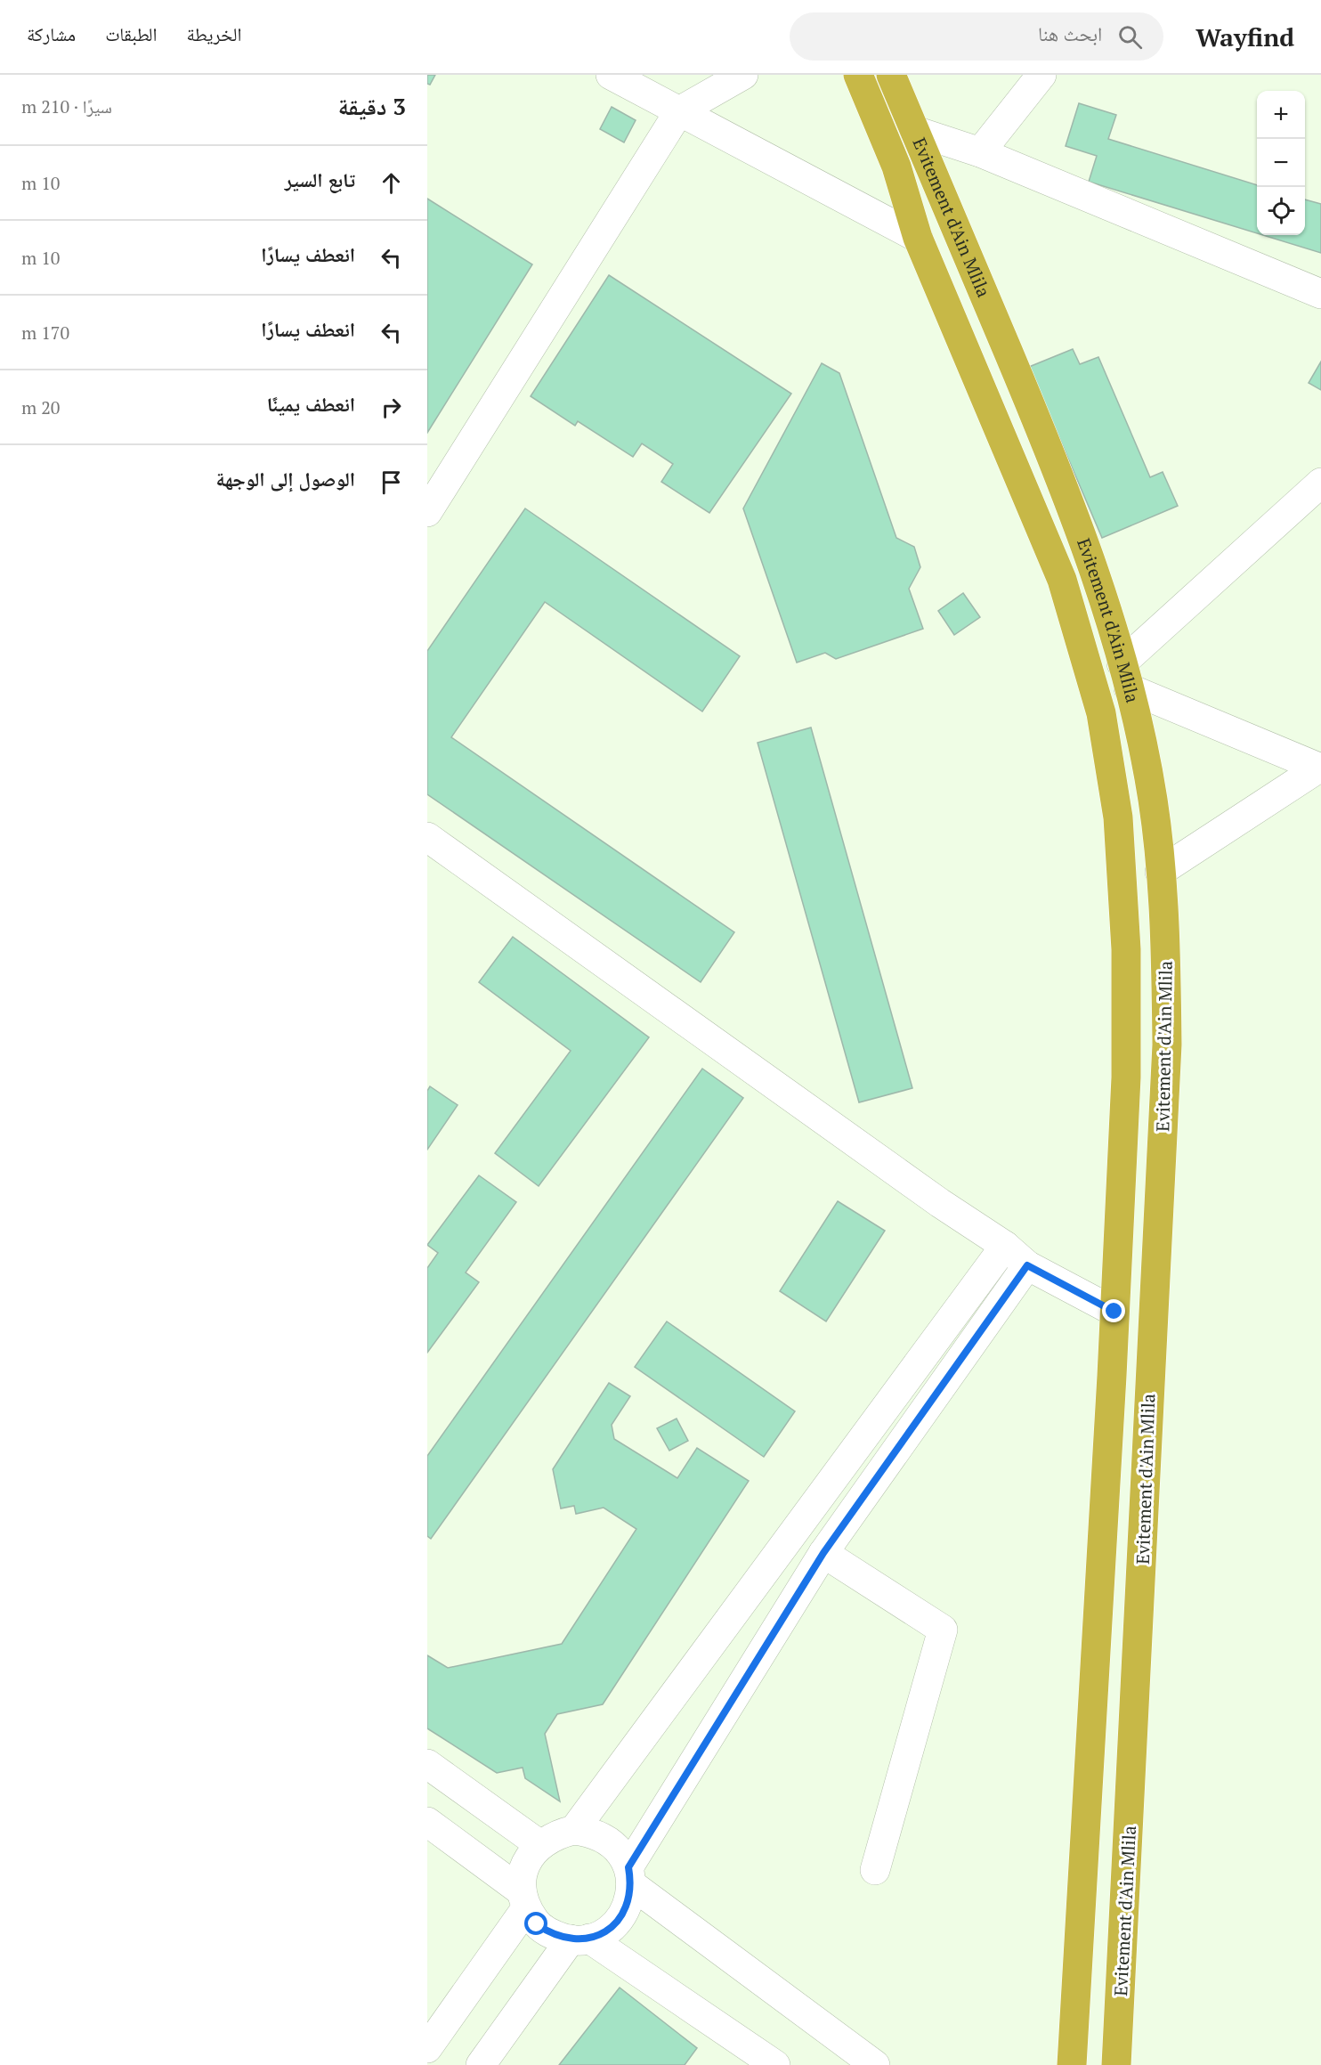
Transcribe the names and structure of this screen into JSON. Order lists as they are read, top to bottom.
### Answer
{
  "streets": {
    "highway": ["Evitement d'Ain Mlila"]
  },
  "page": {
    "header": "Wayfind",
    "search": "ابحث هنا",
    "nav": ["الخريطة", "الطبقات", "مشاركة"],
    "heading": ["3 دقيقة", "سيرًا · 210 m"],
    "map_buttons": ["+", "−"],
    "list": [
      ["تابع السير", "10 m"],
      ["انعطف يسارًا", "10 m"],
      ["انعطف يسارًا", "170 m"],
      ["انعطف يمينًا", "20 m"],
      "الوصول إلى الوجهة"
    ]
  }
}
